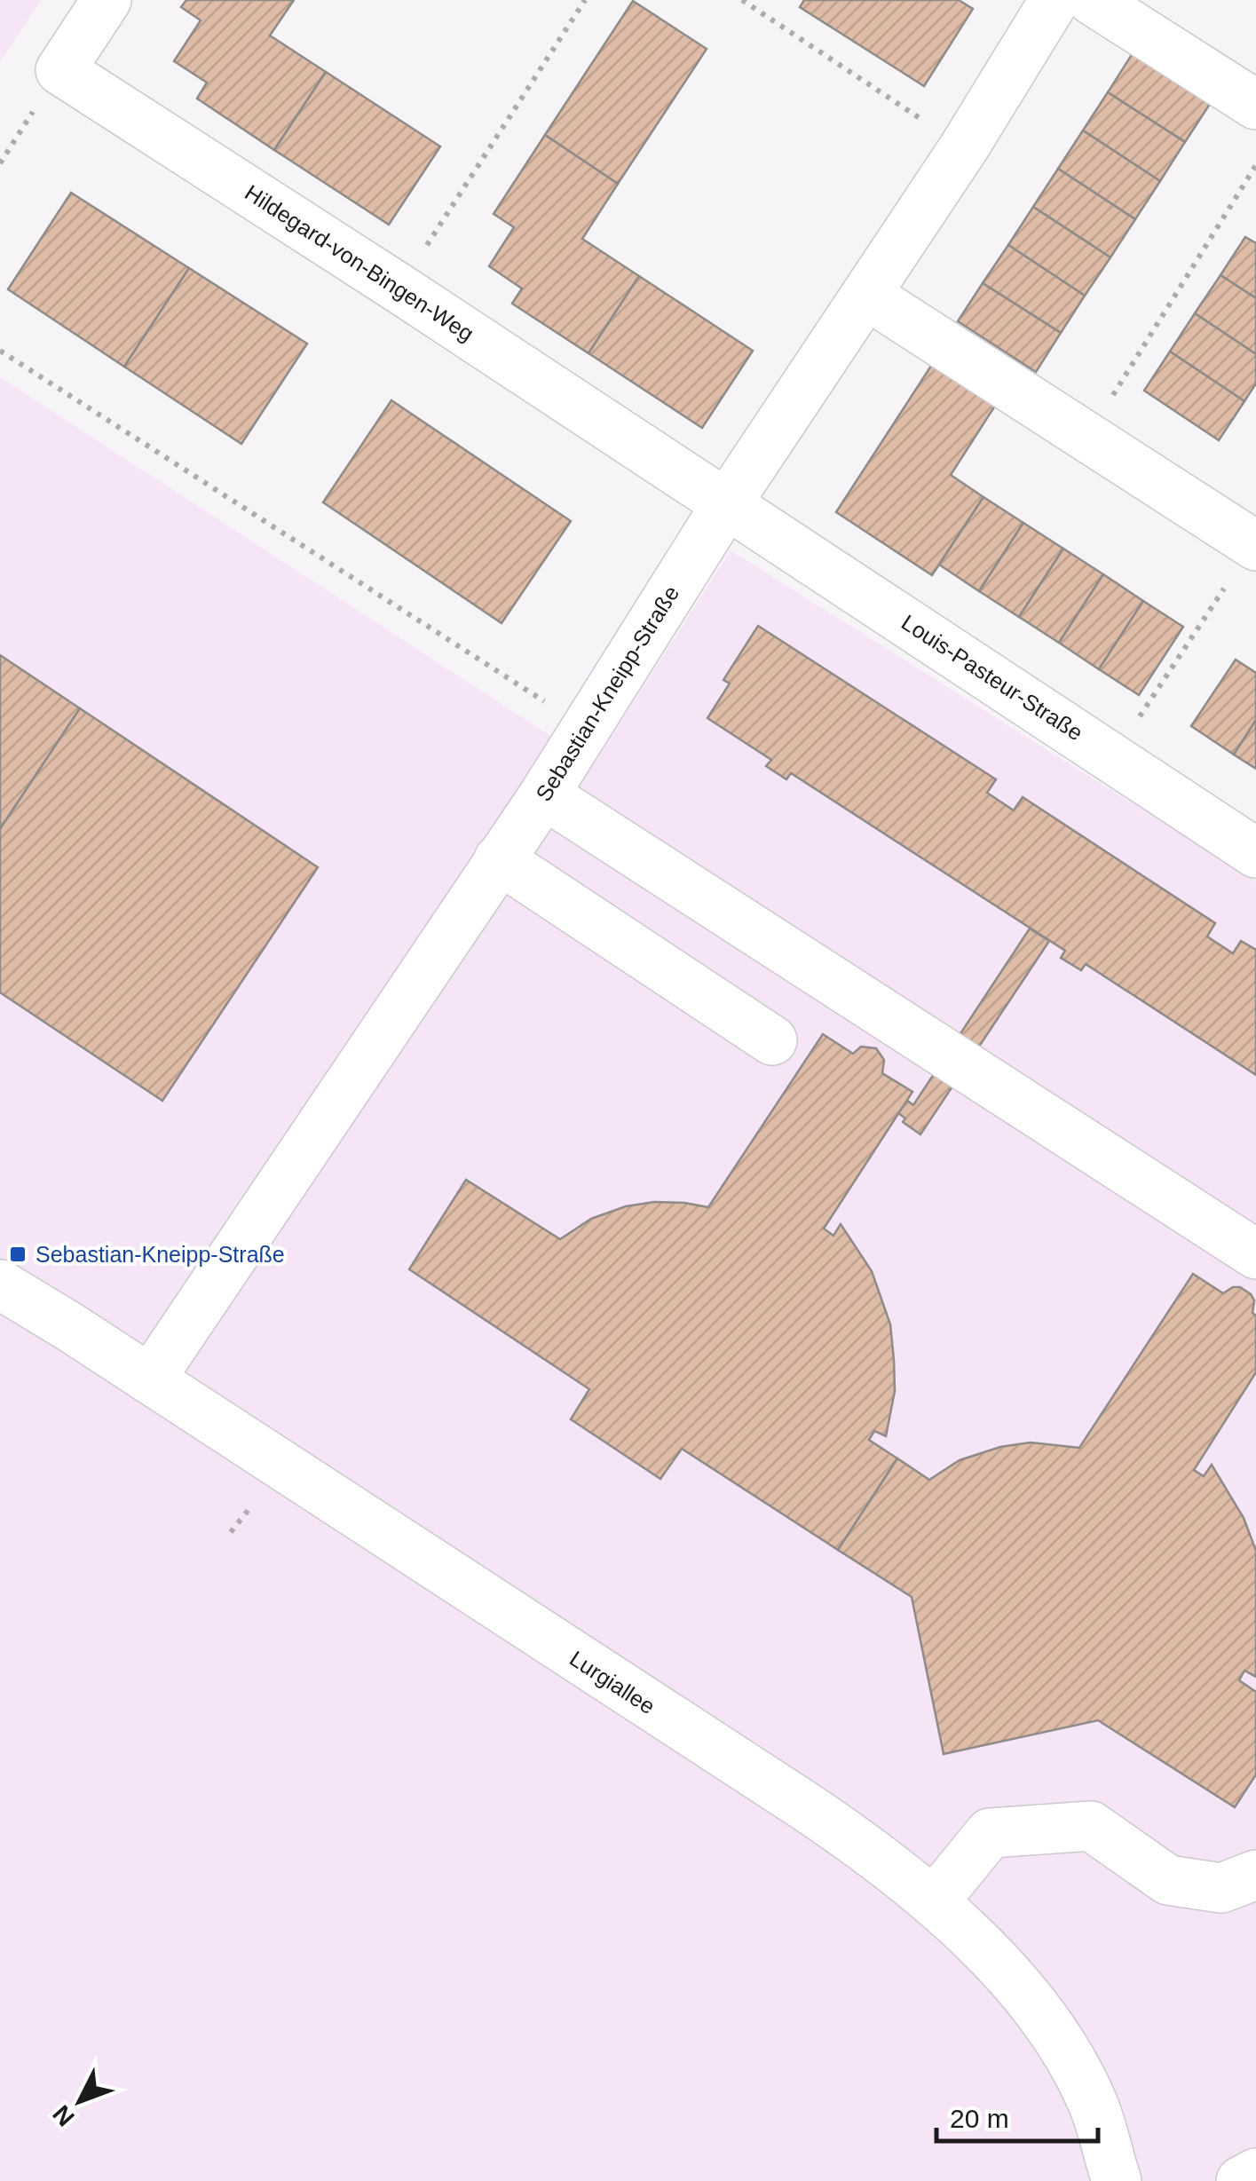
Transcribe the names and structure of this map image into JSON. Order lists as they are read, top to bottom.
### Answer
{
  "streets": {
    "street": [
      "Hildegard-von-Bingen-Weg",
      "Louis-Pasteur-Straße",
      "Sebastian-Kneipp-Straße",
      "Lurgiallee"
    ]
  },
  "crossings": [
    ["Hildegard-von-Bingen-Weg", "Louis-Pasteur-Straße"],
    ["Hildegard-von-Bingen-Weg", "Sebastian-Kneipp-Straße"],
    ["Louis-Pasteur-Straße", "Sebastian-Kneipp-Straße"],
    ["Sebastian-Kneipp-Straße", "Lurgiallee"]
  ],
  "places": {
    "transit": ["Sebastian-Kneipp-Straße"]
  },
  "scale_bar": "20 m",
  "north": "bottom left"
}
